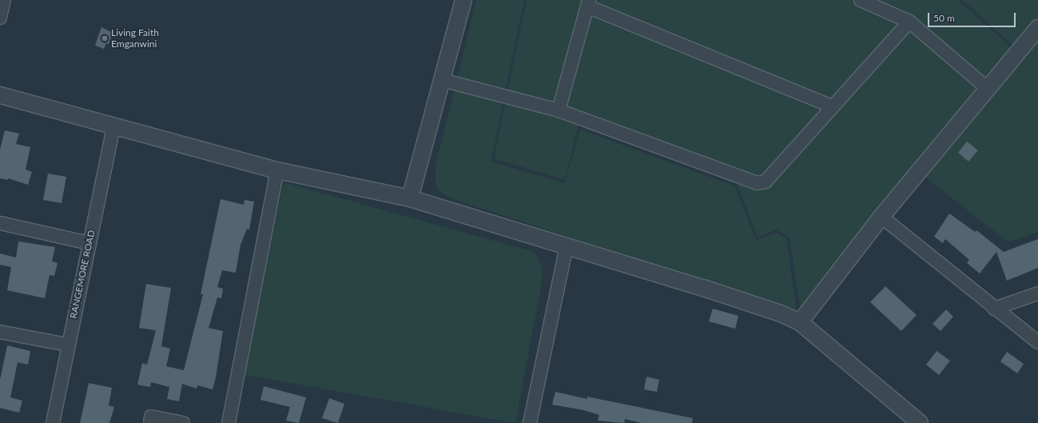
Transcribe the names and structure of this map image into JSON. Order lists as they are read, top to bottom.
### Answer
{
  "streets": {
    "street": ["RANGEMORE ROAD"]
  },
  "places": ["Living Faith Emganwini"],
  "scale_bar": "50 m"
}
